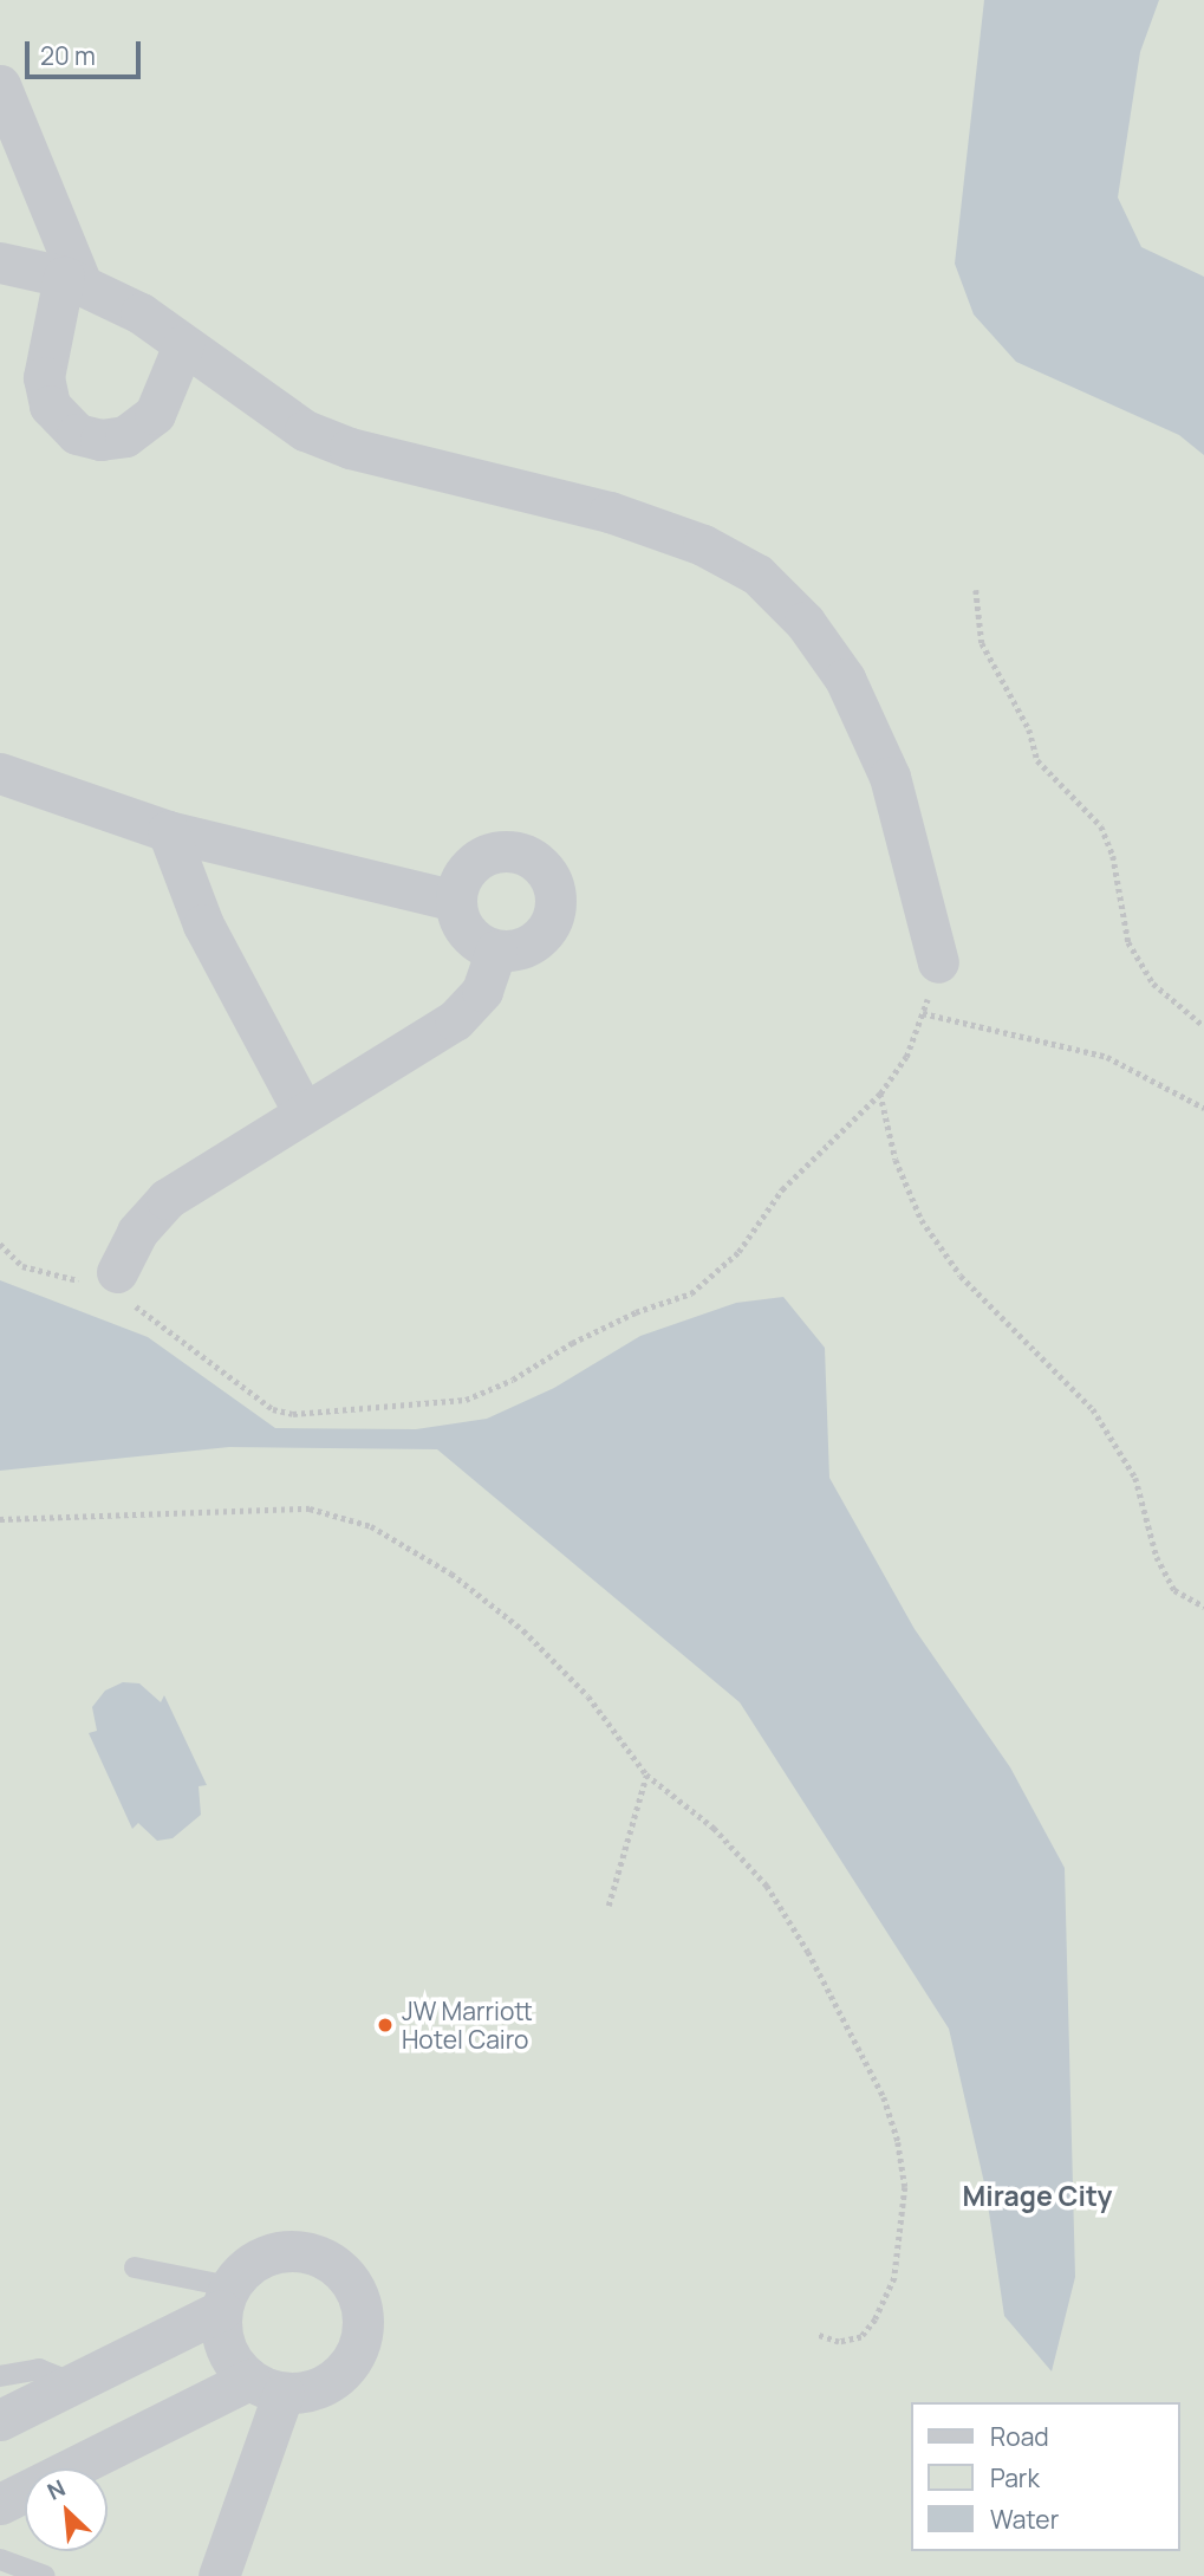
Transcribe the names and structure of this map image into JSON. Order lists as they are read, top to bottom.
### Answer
{
  "districts": ["Mirage City"],
  "places": ["JW Marriott Hotel Cairo"],
  "legend": ["Road", "Park", "Water"],
  "scale_bar": "20 m",
  "north": "top left"
}
